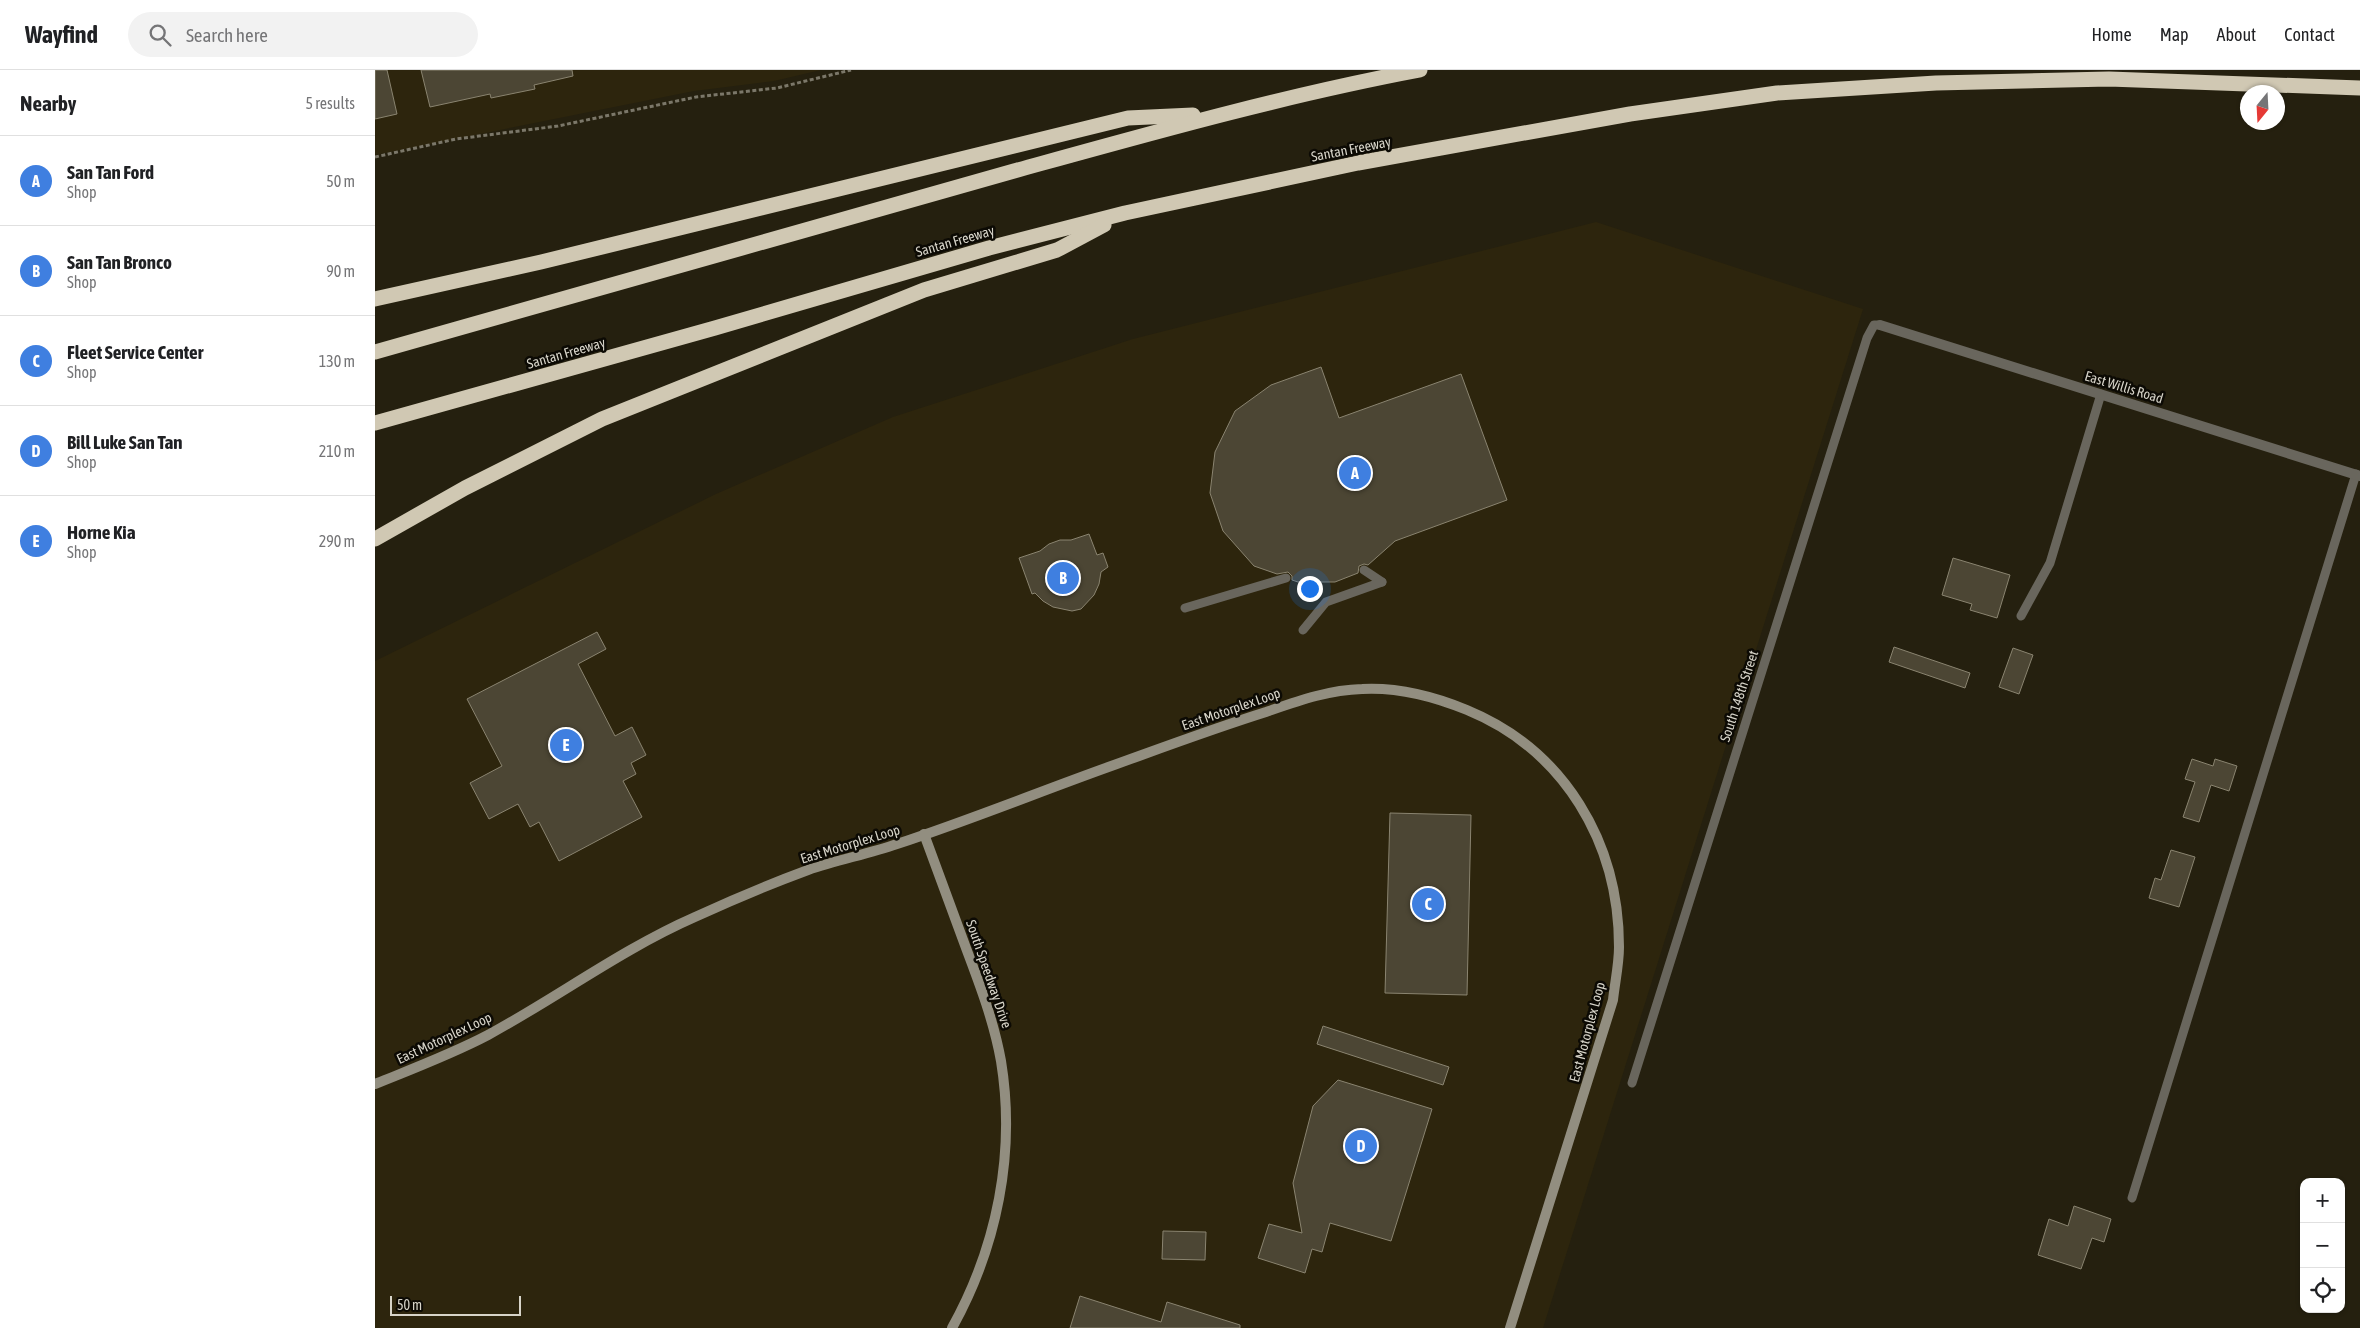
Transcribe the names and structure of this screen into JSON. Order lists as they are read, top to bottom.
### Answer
{
  "streets": {
    "highway": ["Santan Freeway"],
    "street": ["East Willis Road", "East Motorplex Loop", "South Speedway Drive"],
    "lane": ["South 148th Street"]
  },
  "crossings": [
    ["East Willis Road", "South 148th Street"],
    ["East Motorplex Loop", "South Speedway Drive"]
  ],
  "scale_bar": "50 m",
  "north": "bottom",
  "page": {
    "header": "Wayfind",
    "search": "Search here",
    "nav": [
      "Home",
      "Map",
      "About",
      "Contact"
    ],
    "heading": ["Nearby", "5 results"],
    "list": [
      {
        "mark": "A",
        "name": "San Tan Ford",
        "note": "Shop",
        "value": "50 m"
      },
      {
        "mark": "B",
        "name": "San Tan Bronco",
        "note": "Shop",
        "value": "90 m"
      },
      {
        "mark": "C",
        "name": "Fleet Service Center",
        "note": "Shop",
        "value": "130 m"
      },
      {
        "mark": "D",
        "name": "Bill Luke San Tan",
        "note": "Shop",
        "value": "210 m"
      },
      {
        "mark": "E",
        "name": "Horne Kia",
        "note": "Shop",
        "value": "290 m"
      }
    ],
    "pins": [
      "A",
      "B",
      "E",
      "C",
      "D"
    ],
    "map_buttons": ["+", "−"],
    "scale": "50 m"
  }
}
